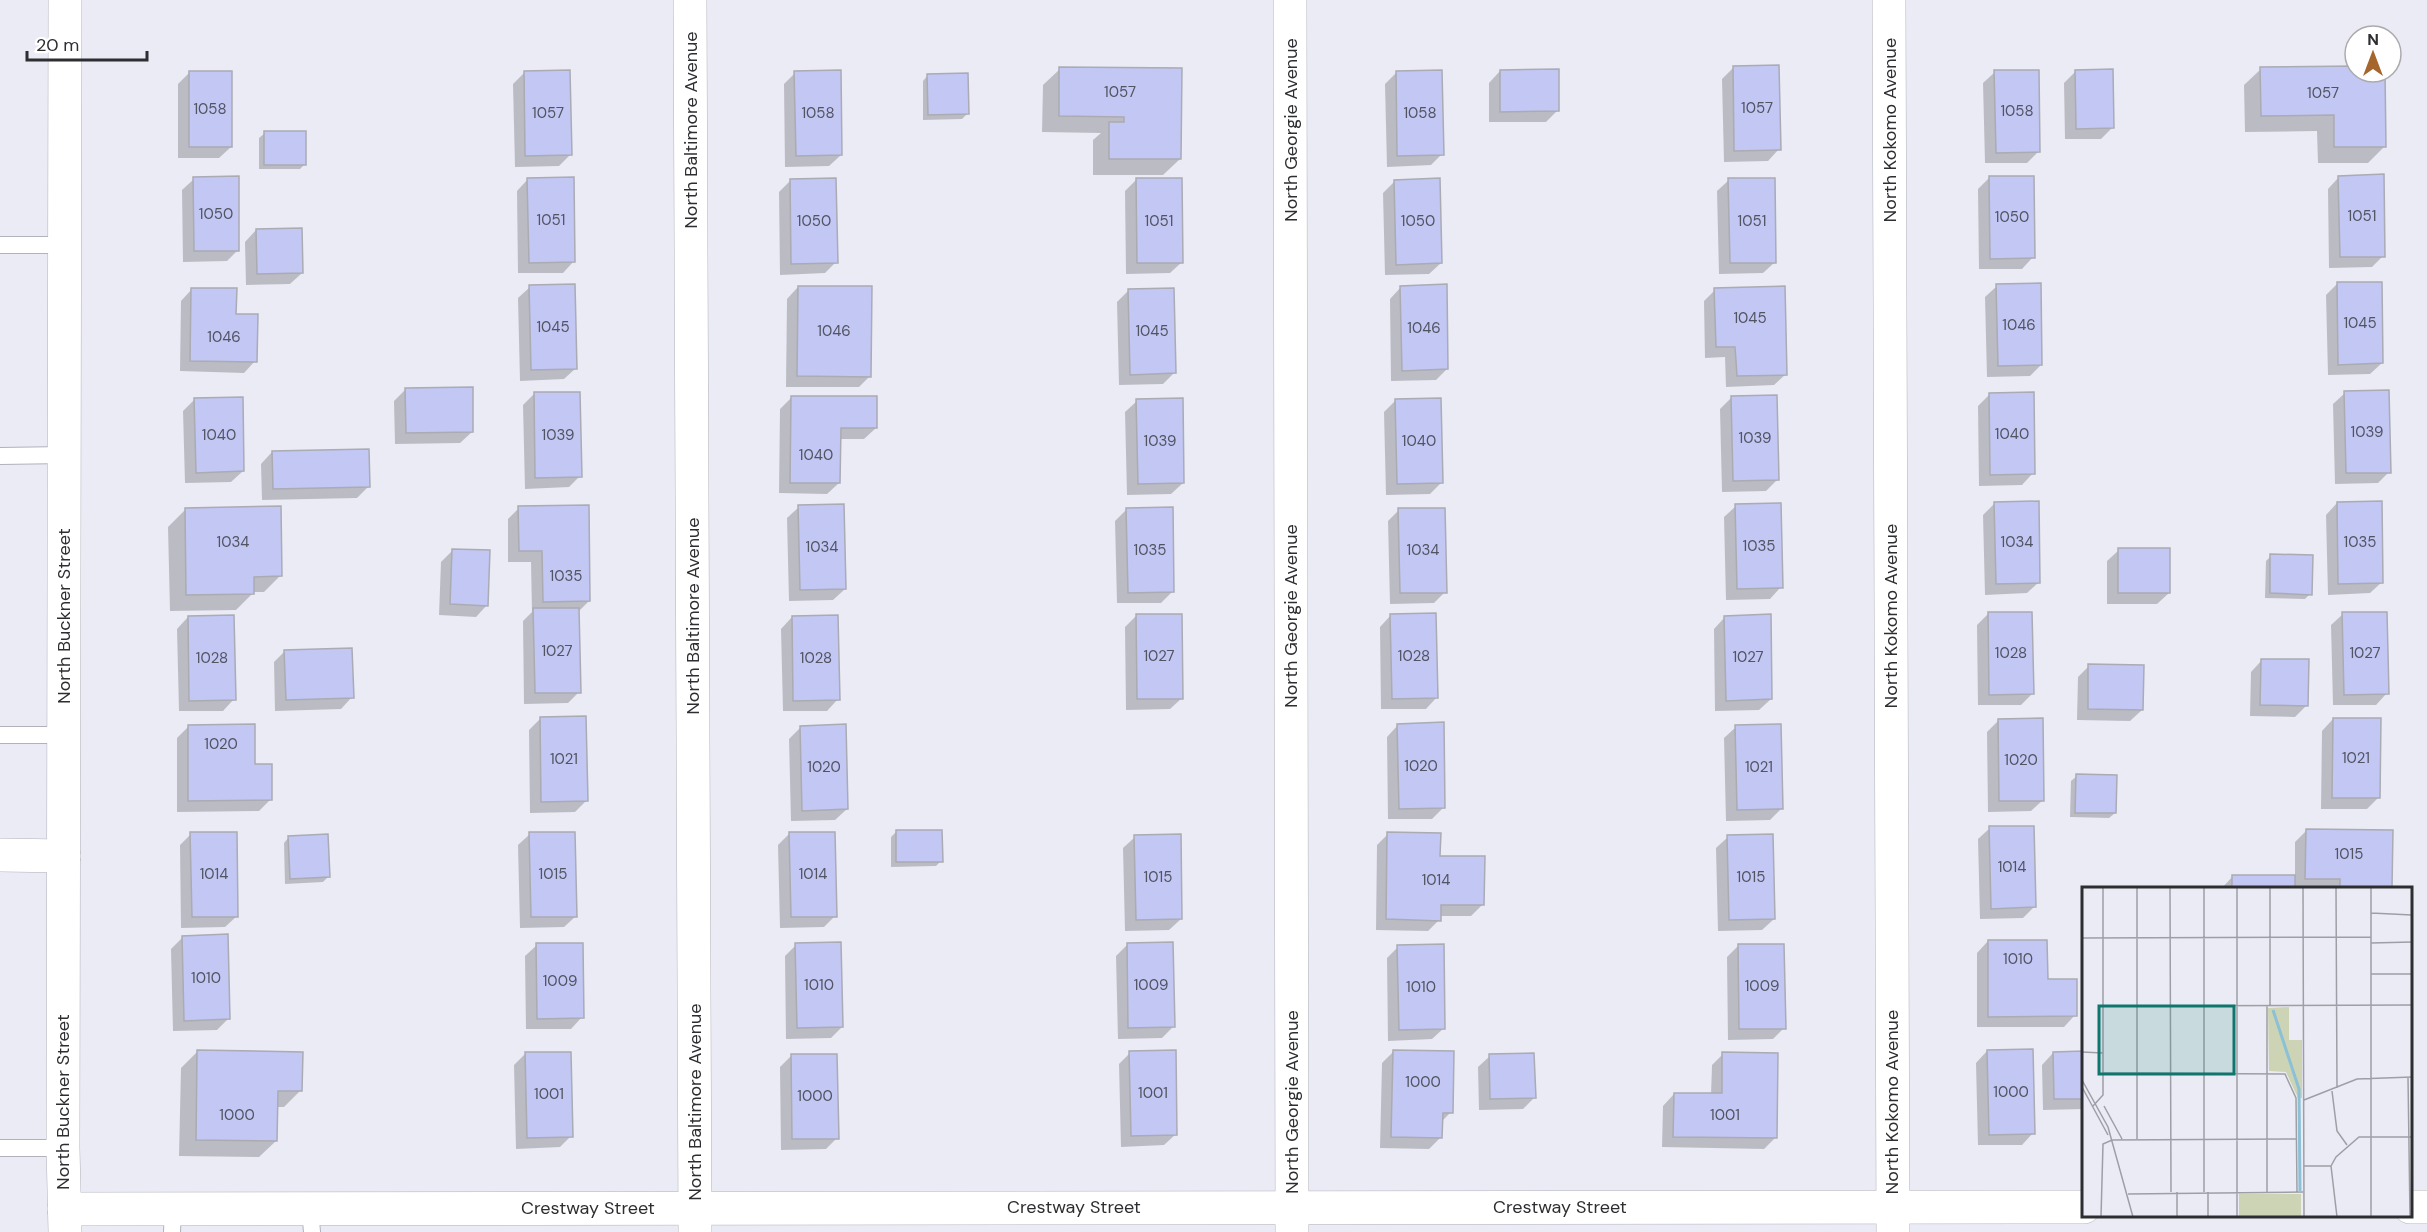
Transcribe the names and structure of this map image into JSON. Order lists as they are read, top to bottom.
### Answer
{
  "streets": {
    "street": [
      "North Baltimore Avenue",
      "North Georgie Avenue",
      "North Kokomo Avenue",
      "North Buckner Street",
      "Crestway Street"
    ]
  },
  "crossings": [
    ["North Baltimore Avenue", "Crestway Street"],
    ["North Georgie Avenue", "Crestway Street"],
    ["North Kokomo Avenue", "Crestway Street"],
    ["North Buckner Street", "Crestway Street"]
  ],
  "house_numbers": [
    "1057",
    "1057",
    "1057",
    "1058",
    "1058",
    "1057",
    "1058",
    "1058",
    "1050",
    "1051",
    "1050",
    "1051",
    "1050",
    "1051",
    "1050",
    "1051",
    "1045",
    "1045",
    "1046",
    "1045",
    "1046",
    "1046",
    "1045",
    "1046",
    "1039",
    "1040",
    "1040",
    "1039",
    "1039",
    "1039",
    "1040",
    "1040",
    "1034",
    "1034",
    "1035",
    "1035",
    "1034",
    "1035",
    "1034",
    "1035",
    "1027",
    "1028",
    "1027",
    "1027",
    "1028",
    "1027",
    "1028",
    "1028",
    "1020",
    "1021",
    "1021",
    "1020",
    "1020",
    "1020",
    "1021",
    "1015",
    "1014",
    "1014",
    "1015",
    "1014",
    "1015",
    "1015",
    "1014",
    "1010",
    "1010",
    "1009",
    "1010",
    "1009",
    "1009",
    "1010",
    "1000",
    "1000",
    "1001",
    "1001",
    "1000",
    "1000",
    "1001"
  ],
  "scale_bar": "20 m",
  "north": "top"
}
